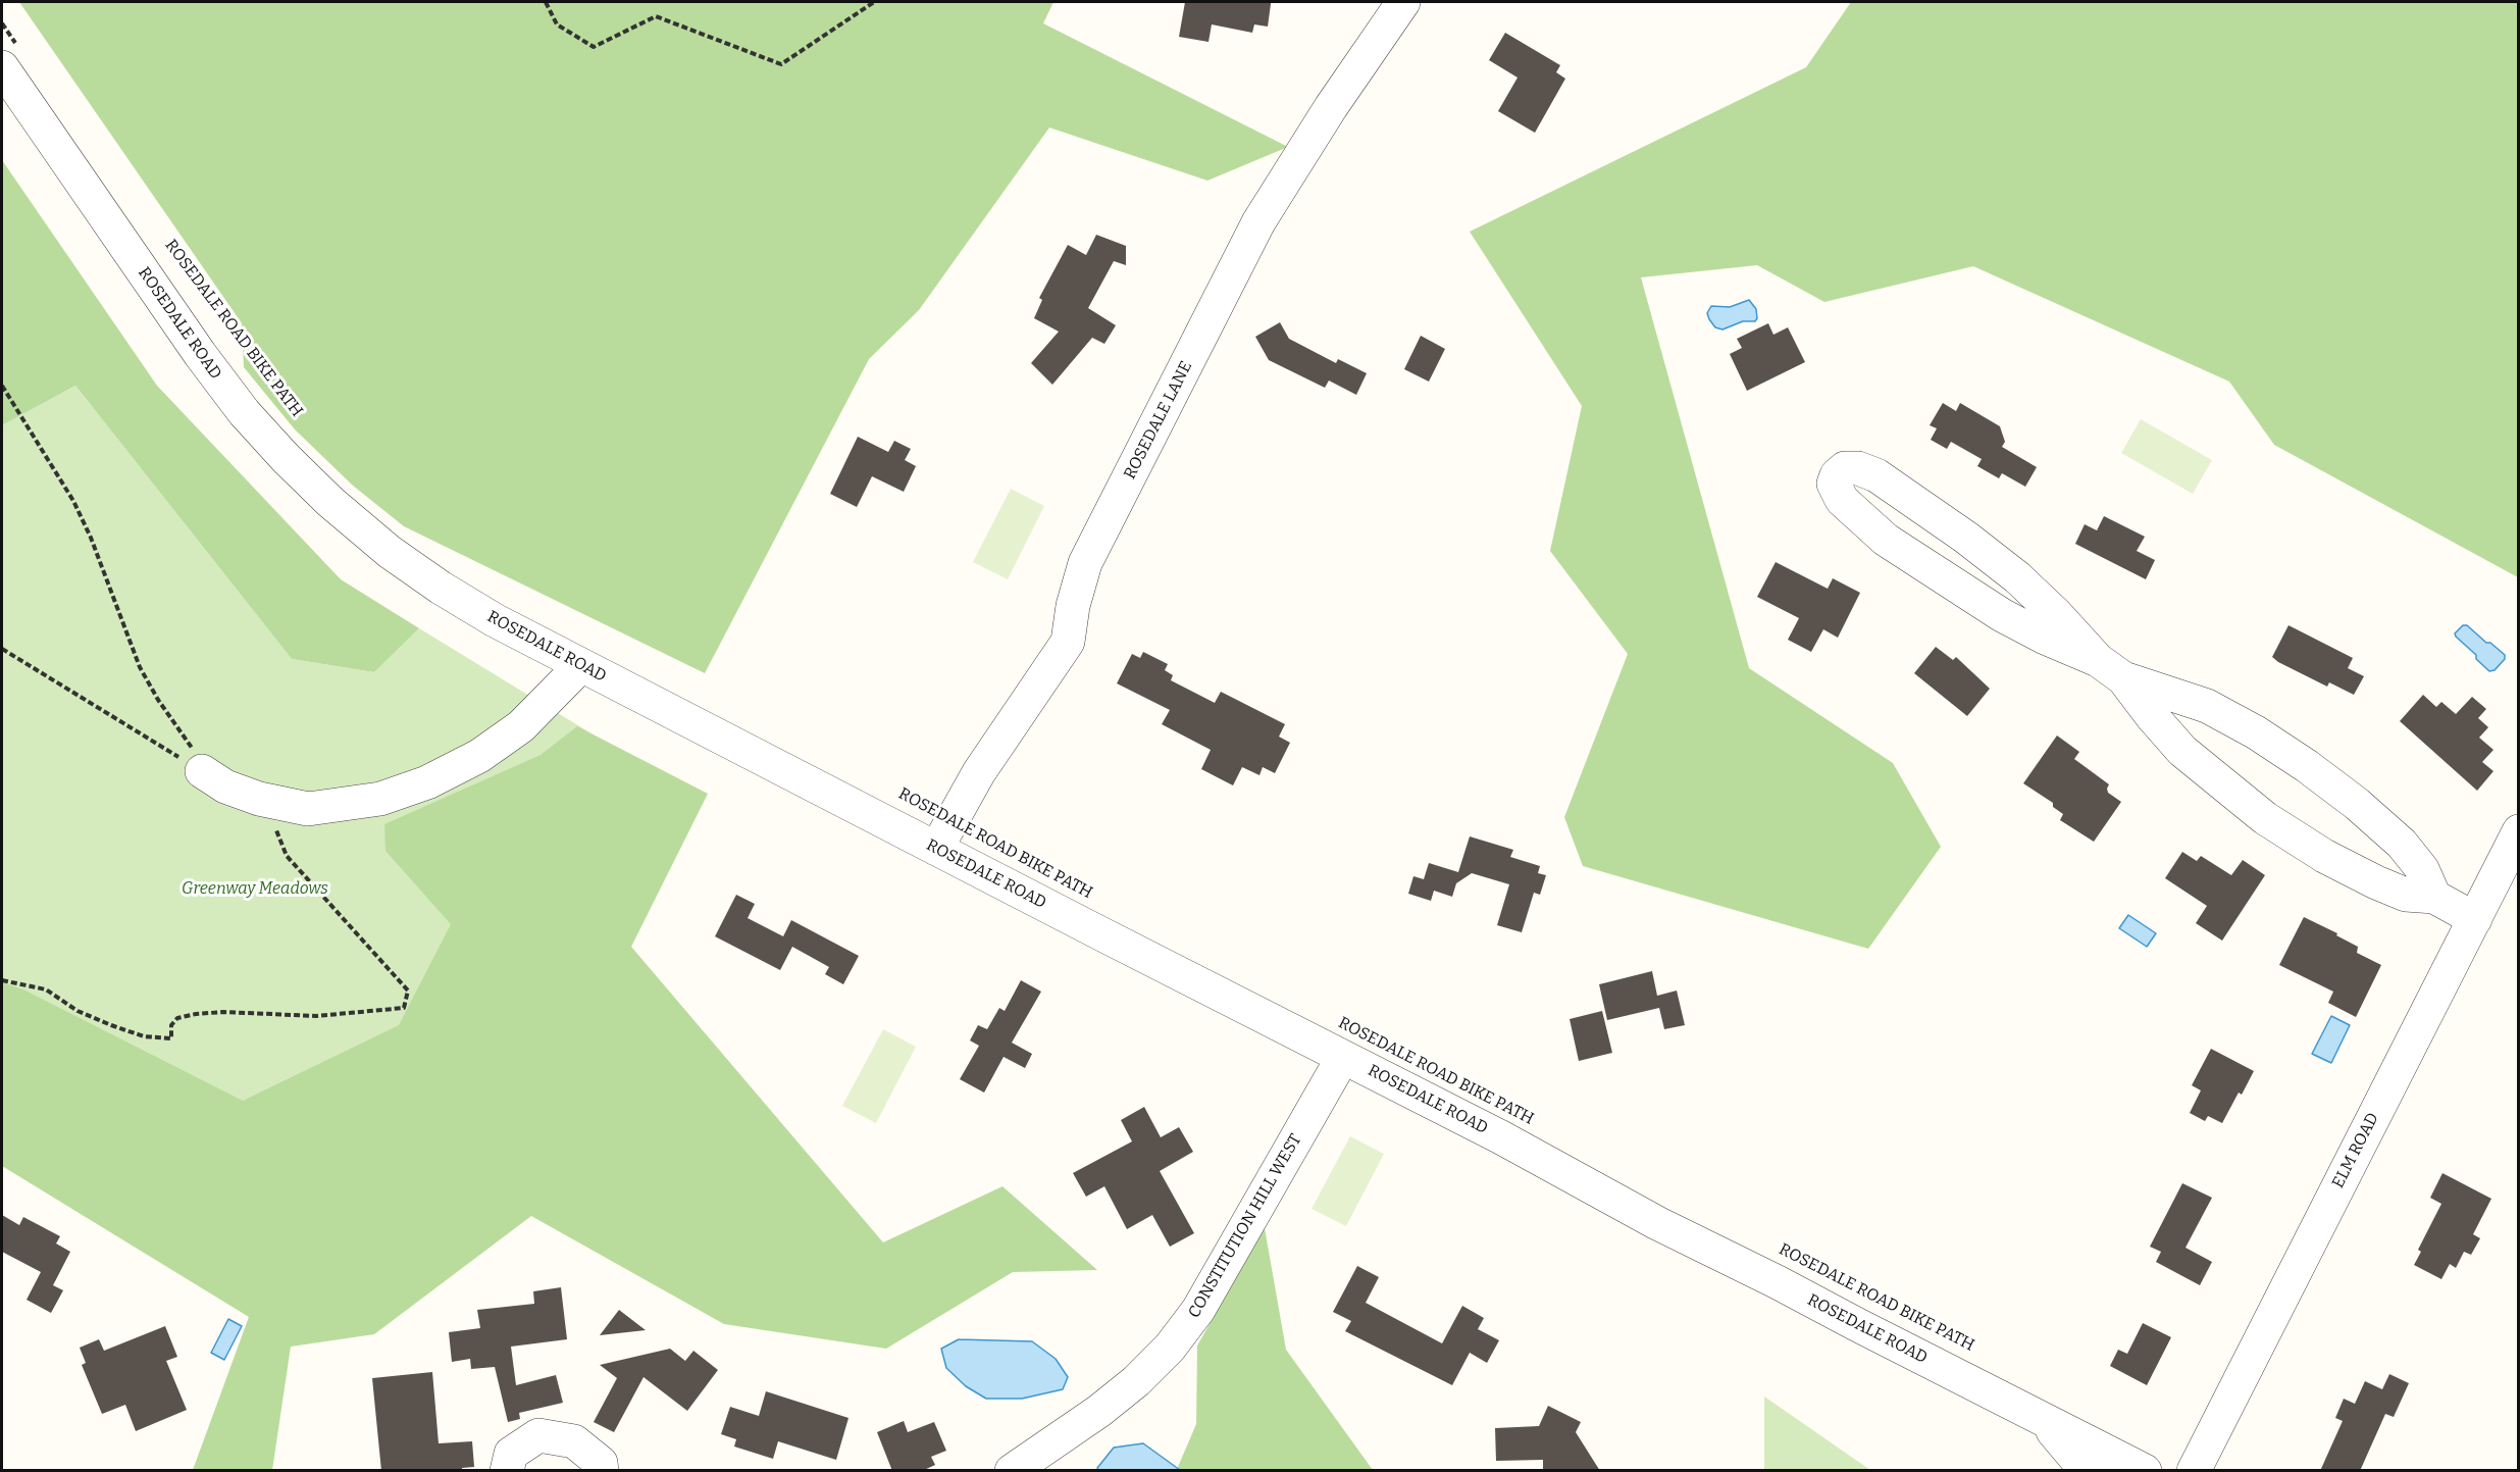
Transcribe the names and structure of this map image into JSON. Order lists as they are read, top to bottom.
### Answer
{
  "streets": {
    "street": [
      "ROSEDALE ROAD",
      "ROSEDALE LANE",
      "ELM ROAD",
      "CONSTITUTION HILL WEST"
    ]
  },
  "crossings": [
    ["ROSEDALE ROAD", "ROSEDALE LANE"],
    ["ROSEDALE ROAD", "CONSTITUTION HILL WEST"]
  ],
  "parks": ["Greenway Meadows"]
}
